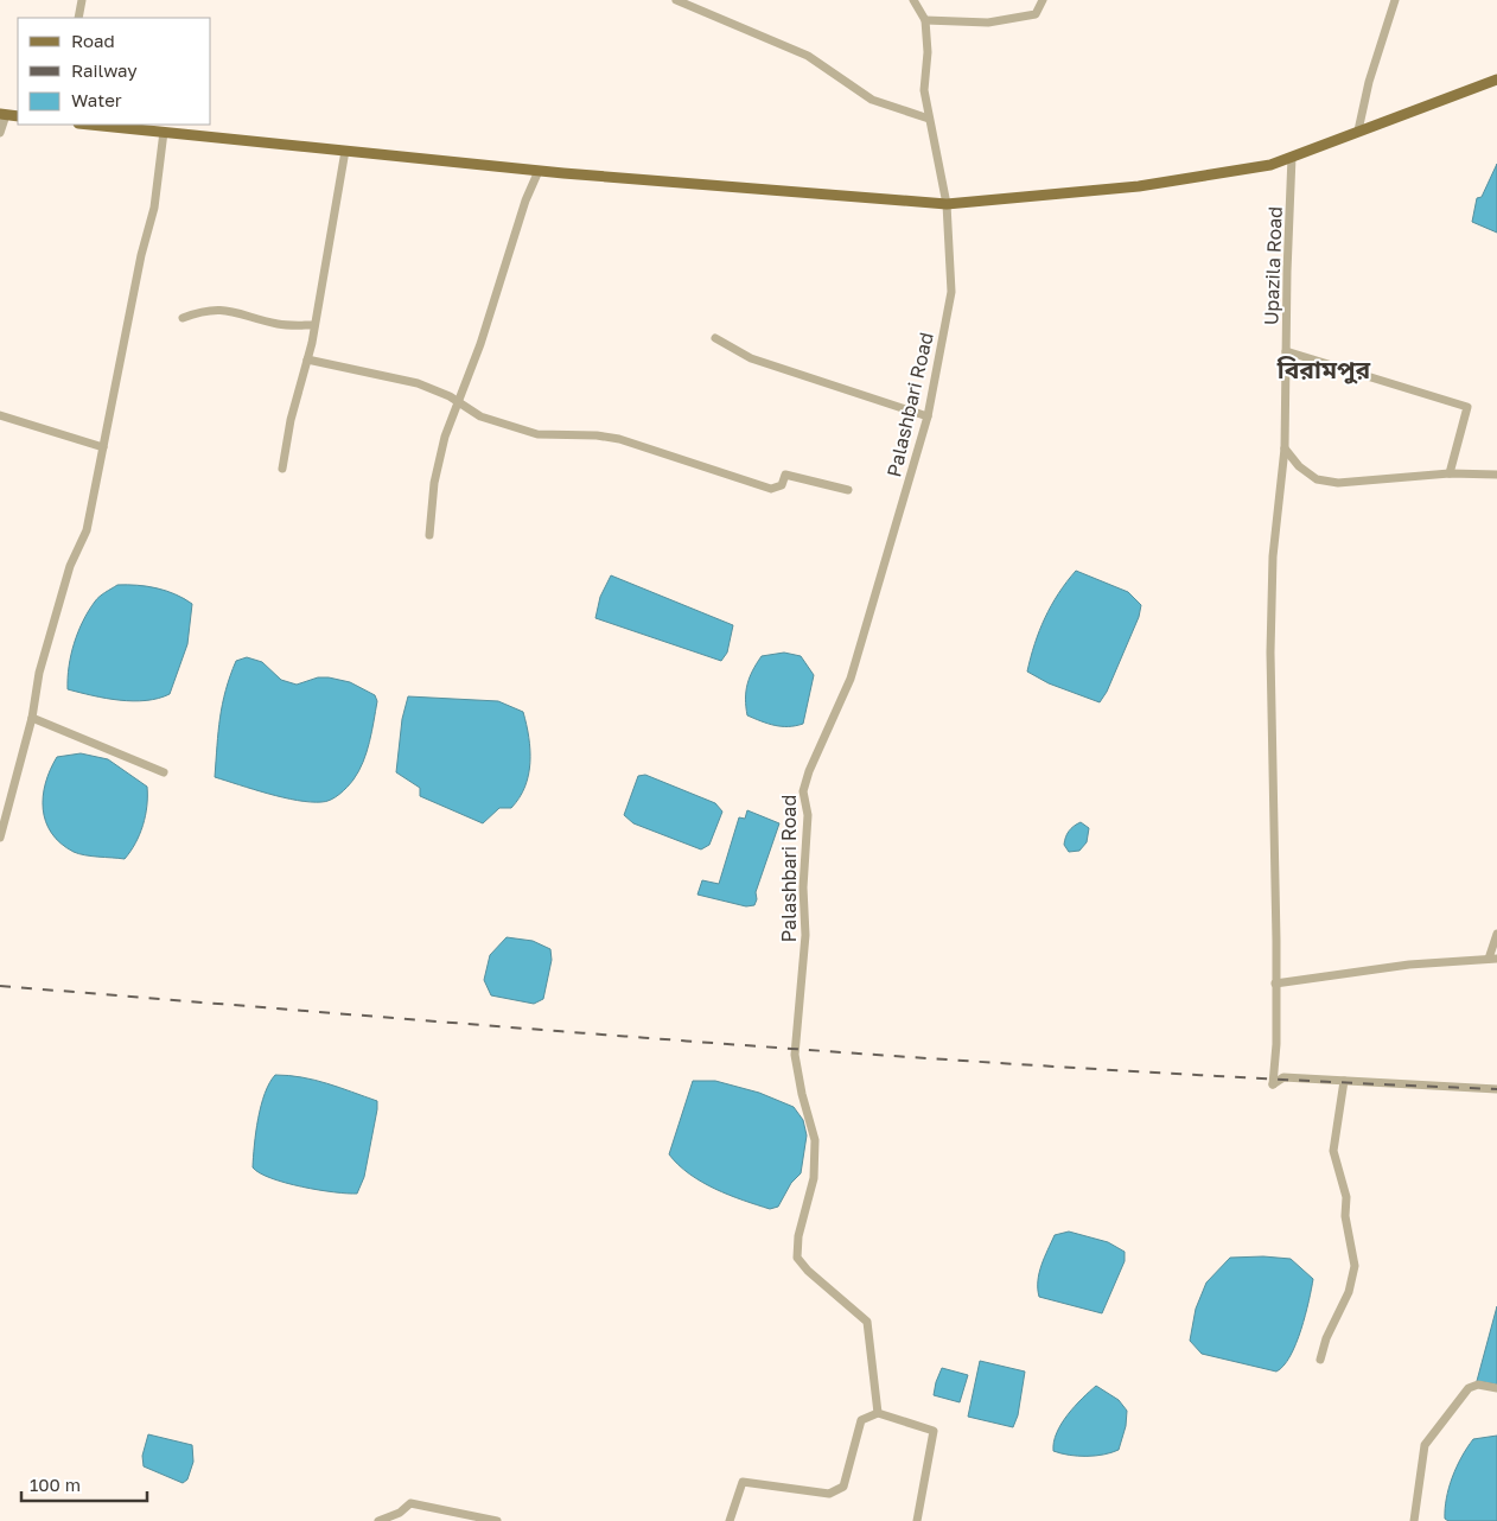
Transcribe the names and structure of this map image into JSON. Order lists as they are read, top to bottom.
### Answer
{
  "streets": {
    "street": ["Upazila Road", "Palashbari Road"]
  },
  "districts": ["বিরামপুর"],
  "legend": ["Road", "Railway", "Water"],
  "scale_bar": "100 m"
}
